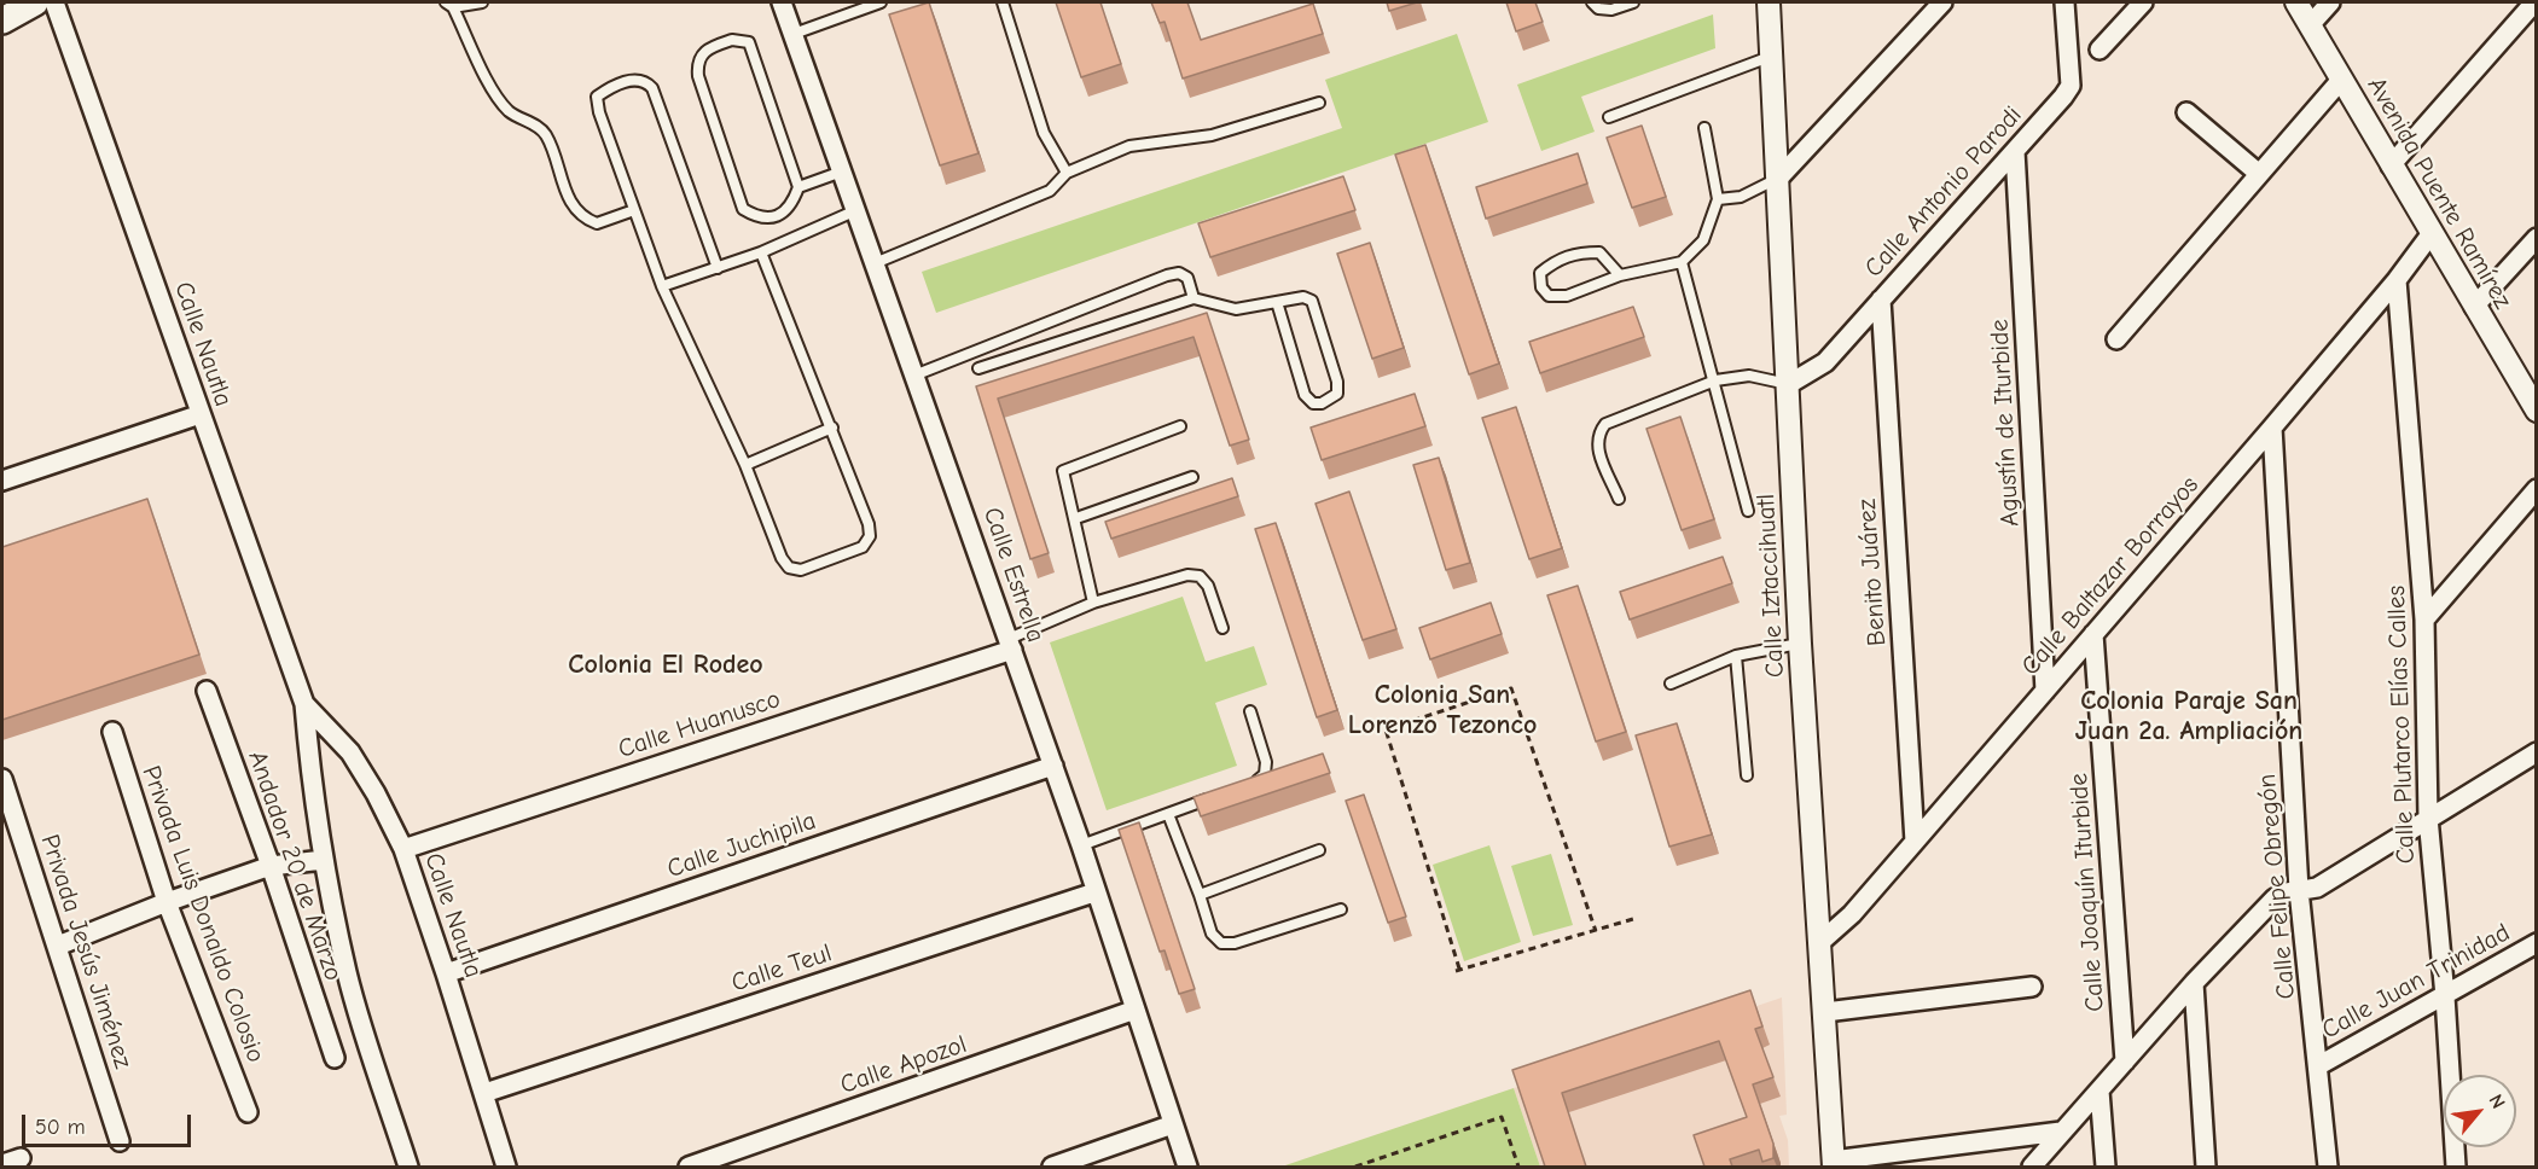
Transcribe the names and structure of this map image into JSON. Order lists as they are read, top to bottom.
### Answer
{
  "streets": {
    "street": [
      "Calle Antonio Parodi",
      "Avenida Puente Ramírez",
      "Calle Nautla",
      "Agustín de Iturbide",
      "Benito Juárez",
      "Calle Estrella",
      "Calle Baltazar Borrayos",
      "Calle Iztaccihuatl",
      "Calle Huanusco",
      "Calle Plutarco Elías Calles",
      "Calle Juchipila",
      "Andador 20 de Marzo",
      "Calle Felipe Obregón",
      "Calle Joaquín Iturbide",
      "Privada Luis Donaldo Colosio",
      "Privada Jesús Jiménez",
      "Calle Teul",
      "Calle Juan Trinidad",
      "Calle Apozol"
    ]
  },
  "crossings": [
    ["Calle Antonio Parodi", "Agustín de Iturbide"],
    ["Calle Antonio Parodi", "Benito Juárez"],
    ["Calle Antonio Parodi", "Calle Iztaccihuatl"],
    ["Avenida Puente Ramírez", "Calle Baltazar Borrayos"],
    ["Calle Nautla", "Calle Huanusco"],
    ["Calle Nautla", "Calle Juchipila"],
    ["Calle Nautla", "Calle Teul"],
    ["Agustín de Iturbide", "Calle Baltazar Borrayos"],
    ["Benito Juárez", "Calle Baltazar Borrayos"],
    ["Calle Estrella", "Calle Huanusco"],
    ["Calle Estrella", "Calle Juchipila"],
    ["Calle Estrella", "Calle Teul"],
    ["Calle Estrella", "Calle Apozol"],
    ["Calle Baltazar Borrayos", "Calle Iztaccihuatl"],
    ["Calle Baltazar Borrayos", "Calle Plutarco Elías Calles"],
    ["Calle Baltazar Borrayos", "Calle Felipe Obregón"],
    ["Calle Baltazar Borrayos", "Calle Joaquín Iturbide"],
    ["Calle Plutarco Elías Calles", "Calle Juan Trinidad"],
    ["Calle Felipe Obregón", "Calle Juan Trinidad"]
  ],
  "districts": ["Colonia El Rodeo", "Colonia San Lorenzo Tezonco", "Colonia Paraje San Juan 2a. Ampliación"],
  "scale_bar": "50 m",
  "north": "top right"
}
